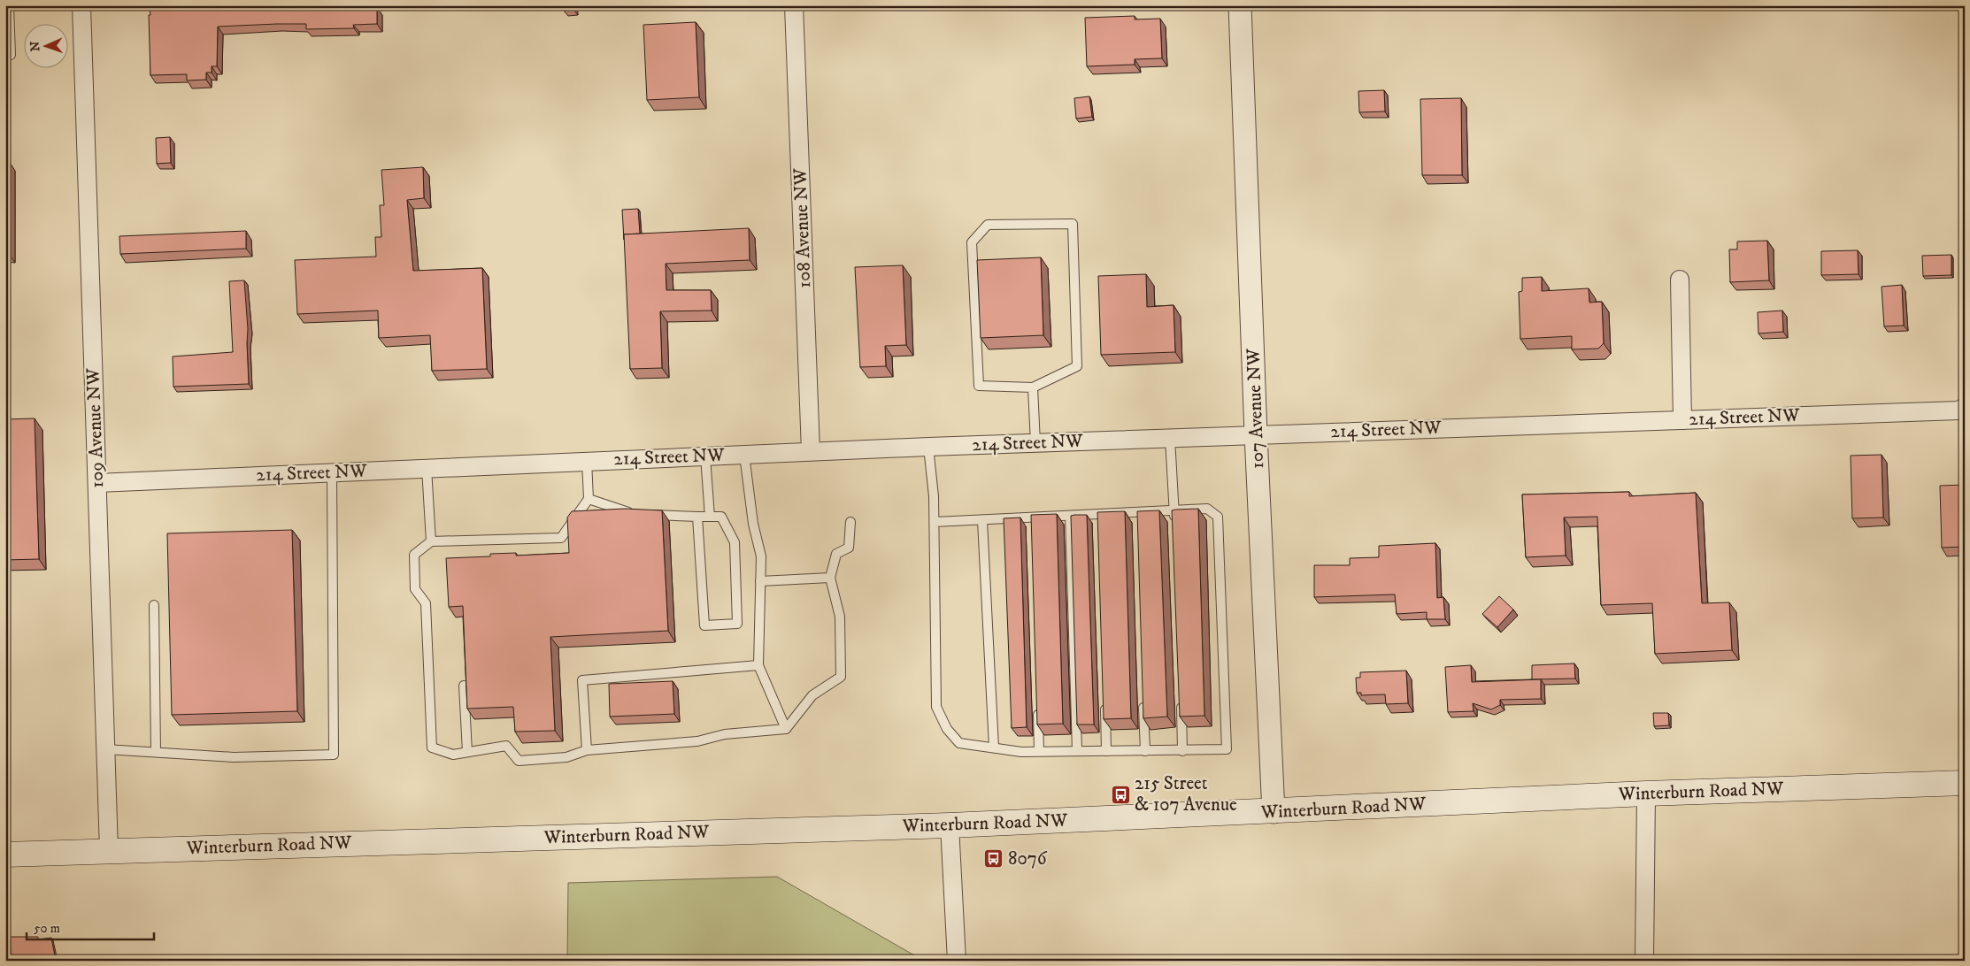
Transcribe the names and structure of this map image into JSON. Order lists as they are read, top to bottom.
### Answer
{
  "streets": {
    "main road": ["Winterburn Road NW"],
    "street": [
      "108 Avenue NW",
      "107 Avenue NW",
      "214 Street NW",
      "109 Avenue NW"
    ]
  },
  "crossings": [
    ["108 Avenue NW", "214 Street NW"],
    ["107 Avenue NW", "214 Street NW"],
    ["107 Avenue NW", "Winterburn Road NW"],
    ["214 Street NW", "109 Avenue NW"],
    ["109 Avenue NW", "Winterburn Road NW"]
  ],
  "places": {
    "bus stop": ["215 Street & 107 Avenue", "8076"]
  },
  "scale_bar": "50 m",
  "north": "left"
}
